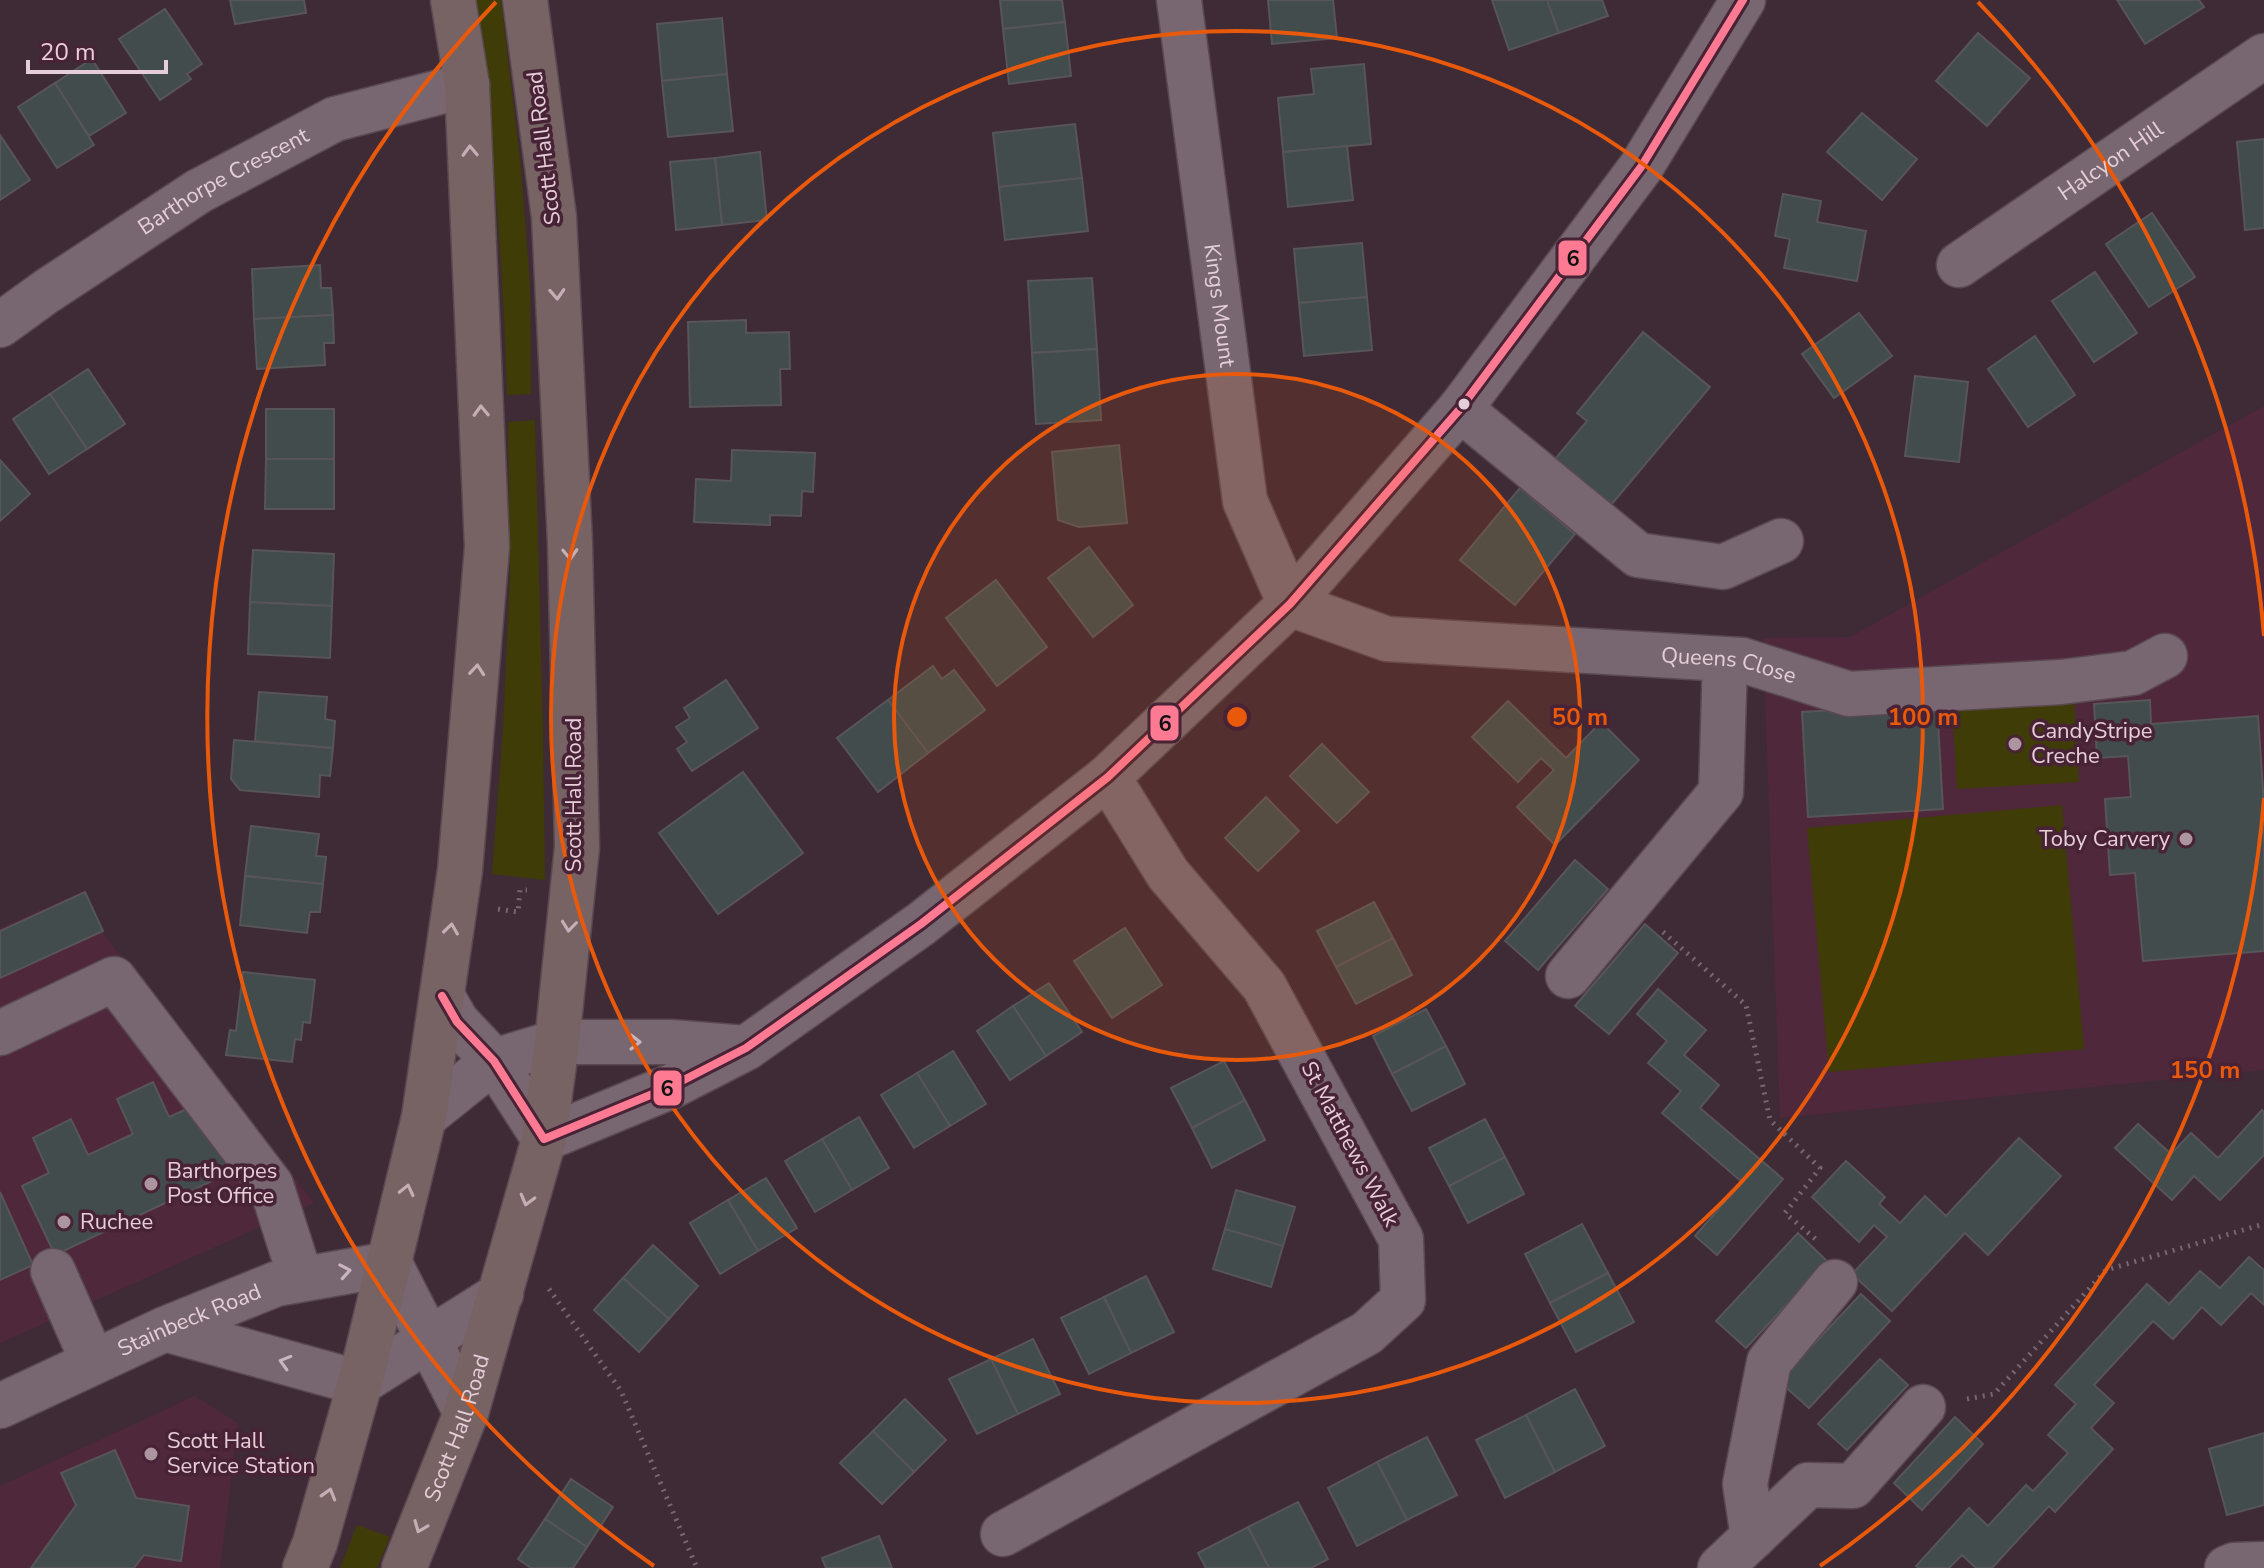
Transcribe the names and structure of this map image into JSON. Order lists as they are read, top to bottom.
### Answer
{
  "streets": {
    "highway": ["Scott Hall Road"],
    "street": [
      "Halcyon Hill",
      "Barthorpe Crescent",
      "Kings Mount",
      "Queens Close",
      "St Matthews Walk",
      "Stainbeck Road"
    ]
  },
  "crossings": [
    ["Kings Mount", "Queens Close"]
  ],
  "places": [
    "CandyStripe Creche",
    "Toby Carvery",
    "Barthorpes Post Office",
    "Ruchee",
    "Scott Hall Service Station"
  ],
  "lines": ["transit line 6"],
  "scale_bar": "20 m",
  "rings": ["50 m", "100 m", "150 m"]
}
